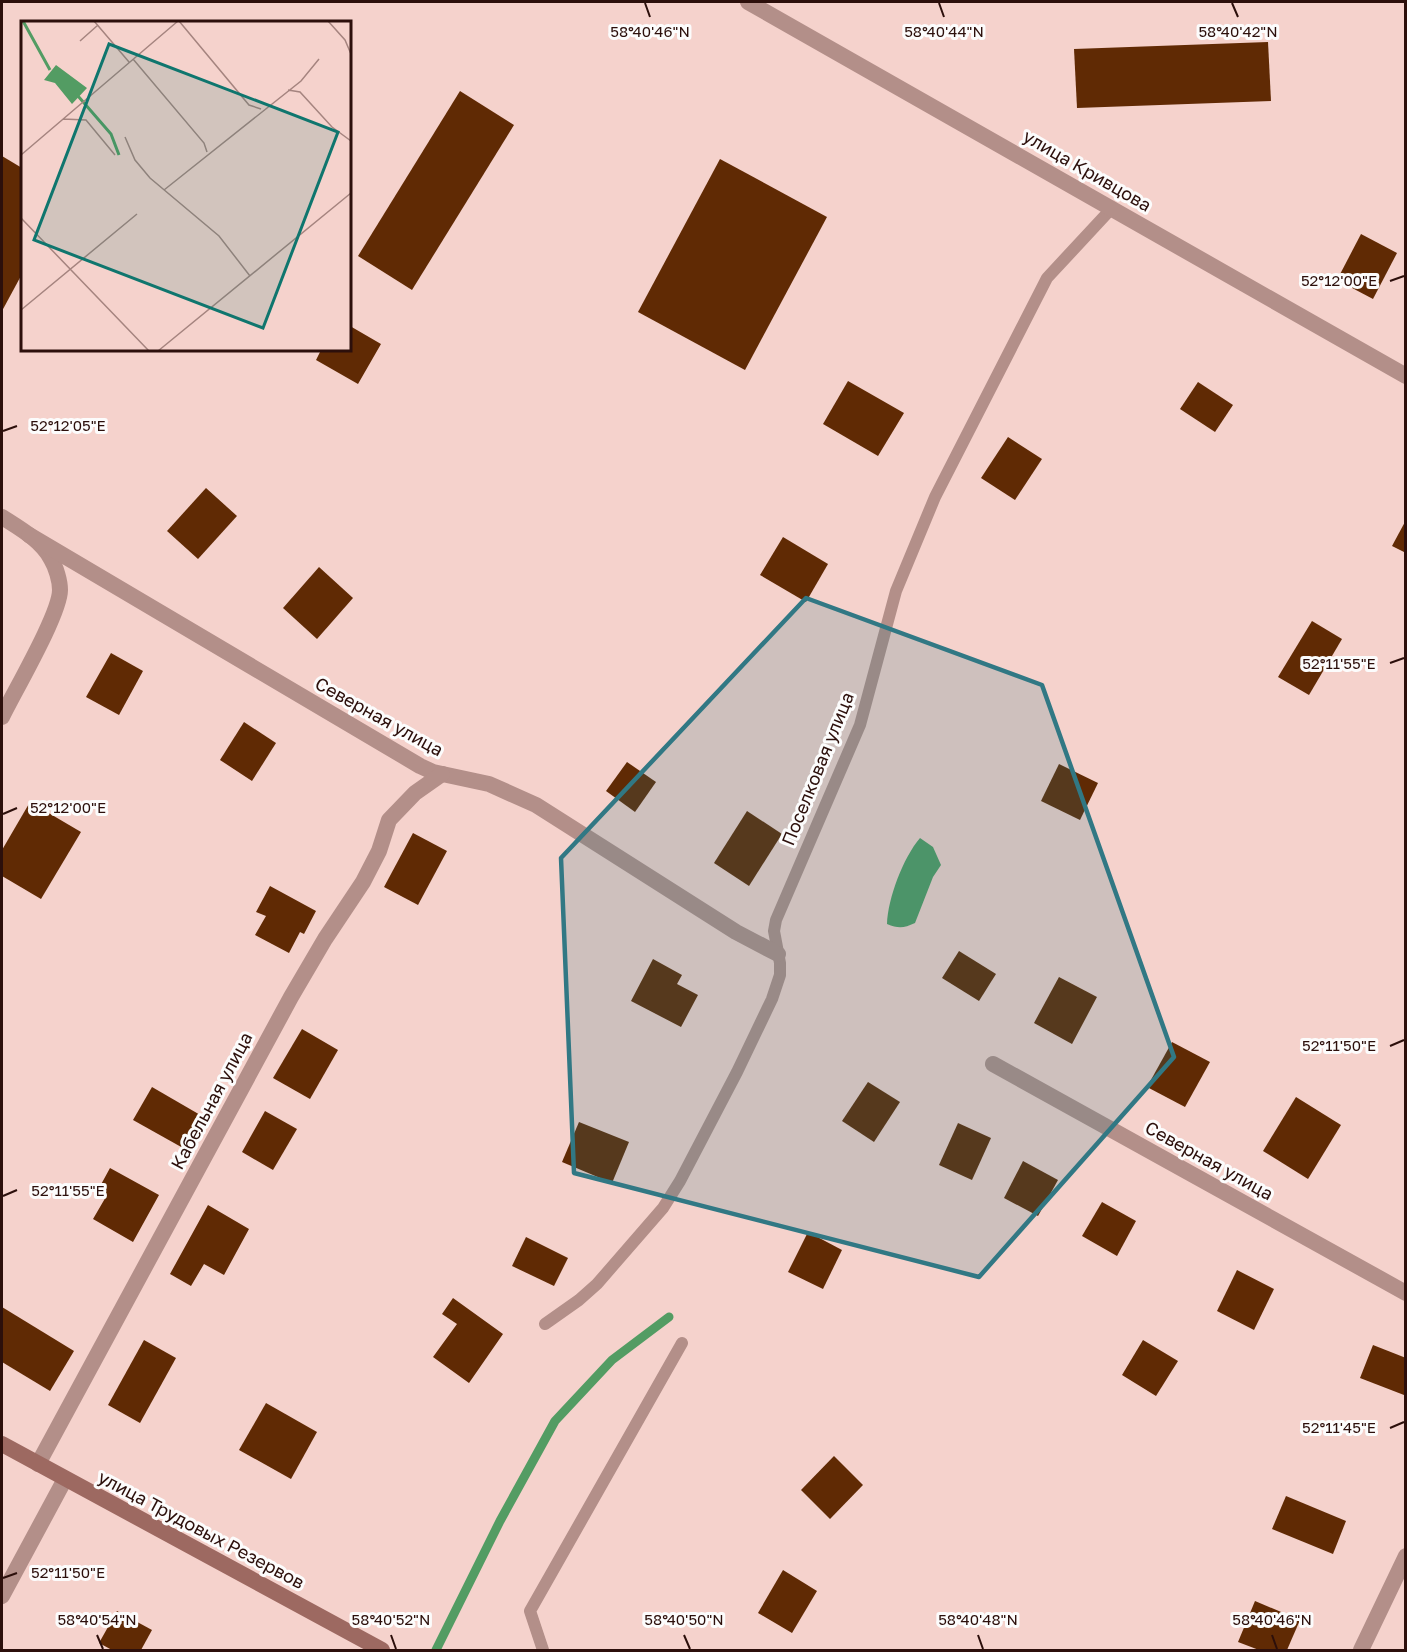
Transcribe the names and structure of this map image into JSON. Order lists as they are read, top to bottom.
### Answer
{
  "streets": {
    "main road": ["улица Трудовых Резервов"],
    "street": ["улица Кривцова", "Северная улица", "Кабельная улица"],
    "lane": ["Поселковая улица"]
  },
  "crossings": [
    ["улица Кривцова", "Поселковая улица"],
    ["Северная улица", "Поселковая улица"],
    ["Северная улица", "Кабельная улица"],
    ["Кабельная улица", "улица Трудовых Резервов"]
  ],
  "coordinates": [
    "58°40'46\"N",
    "58°40'44\"N",
    "58°40'42\"N",
    "52°12'00\"E",
    "52°12'05\"E",
    "52°11'55\"E",
    "52°11'50\"E",
    "52°11'45\"E",
    "58°40'54\"N",
    "58°40'52\"N",
    "58°40'50\"N",
    "58°40'48\"N"
  ]
}
